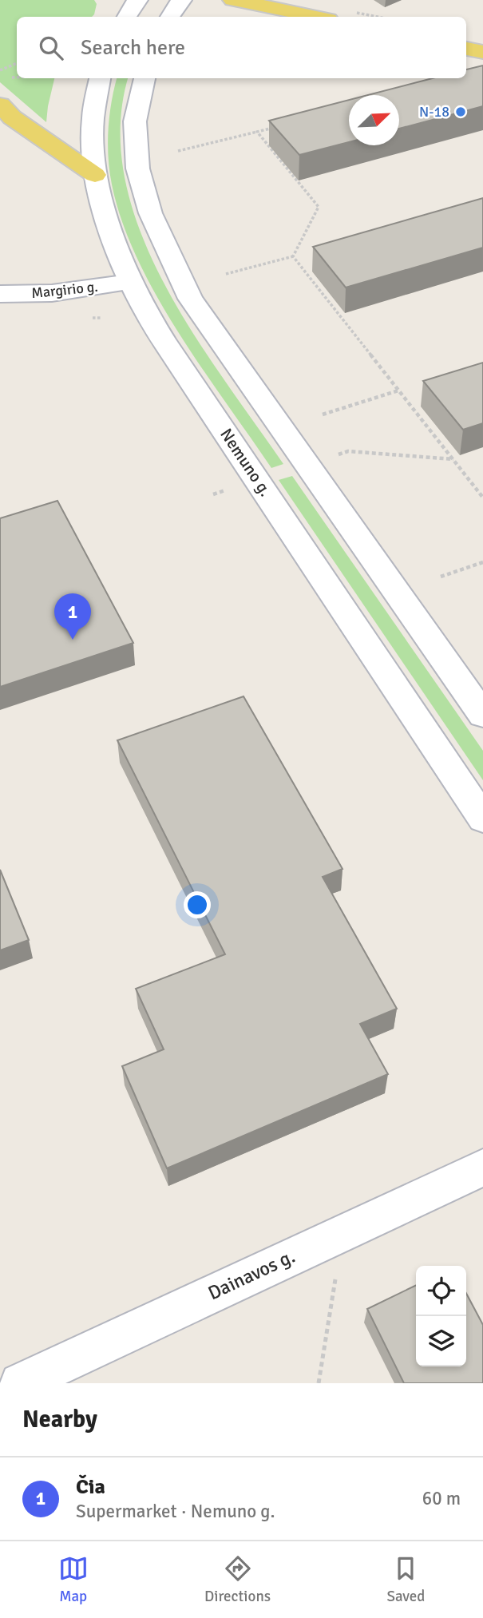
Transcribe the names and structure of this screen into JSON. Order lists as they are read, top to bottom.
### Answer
{
  "streets": {
    "main road": ["Margirio g.", "Nemuno g.", "Dainavos g."]
  },
  "crossings": [
    ["Margirio g.", "Nemuno g."]
  ],
  "places": ["N-18"],
  "north": "top right",
  "page": {
    "search": "Search here",
    "pins": "1",
    "heading": "Nearby",
    "list": [
      {
        "mark": "1",
        "name": "Čia",
        "note": "Supermarket · Nemuno g.",
        "value": "60 m"
      }
    ],
    "nav": ["Map", "Directions", "Saved"]
  }
}
